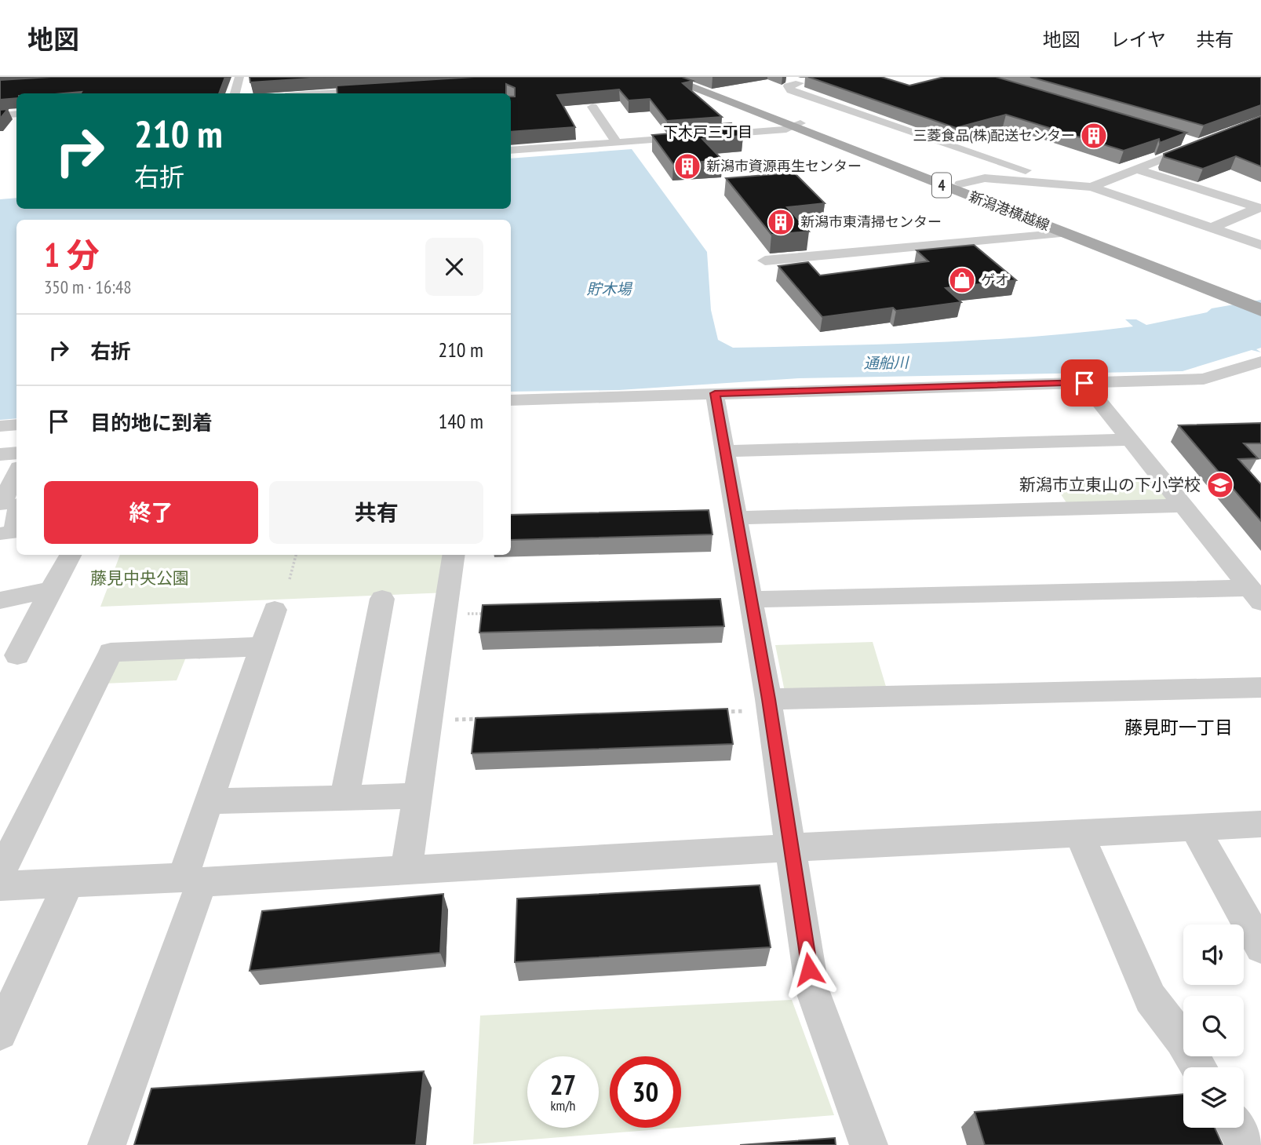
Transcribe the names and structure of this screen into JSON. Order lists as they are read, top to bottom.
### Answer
{
  "streets": {
    "main road": ["4", "新潟港横越線"]
  },
  "districts": ["下木戸三丁目", "藤見町一丁目"],
  "water": ["貯木場", "通船川"],
  "parks": ["藤見中央公園"],
  "places": {
    "building": ["三菱食品(株)配送センター", "新潟市資源再生センター", "新潟市東清掃センター"],
    "shop": ["ゲオ"],
    "school or university": ["新潟市立東山の下小学校"]
  },
  "page": {
    "header": "地図",
    "nav": ["地図", "レイヤ", "共有"],
    "turn": ["210 m", "右折"],
    "heading": ["1 分", "350 m · 16:48"],
    "list": [
      {
        "name": "右折",
        "value": "210 m"
      },
      {
        "name": "目的地に到着",
        "value": "140 m"
      }
    ],
    "buttons": ["終了", "共有"],
    "speed": "27 km/h",
    "limit": "30"
  }
}
